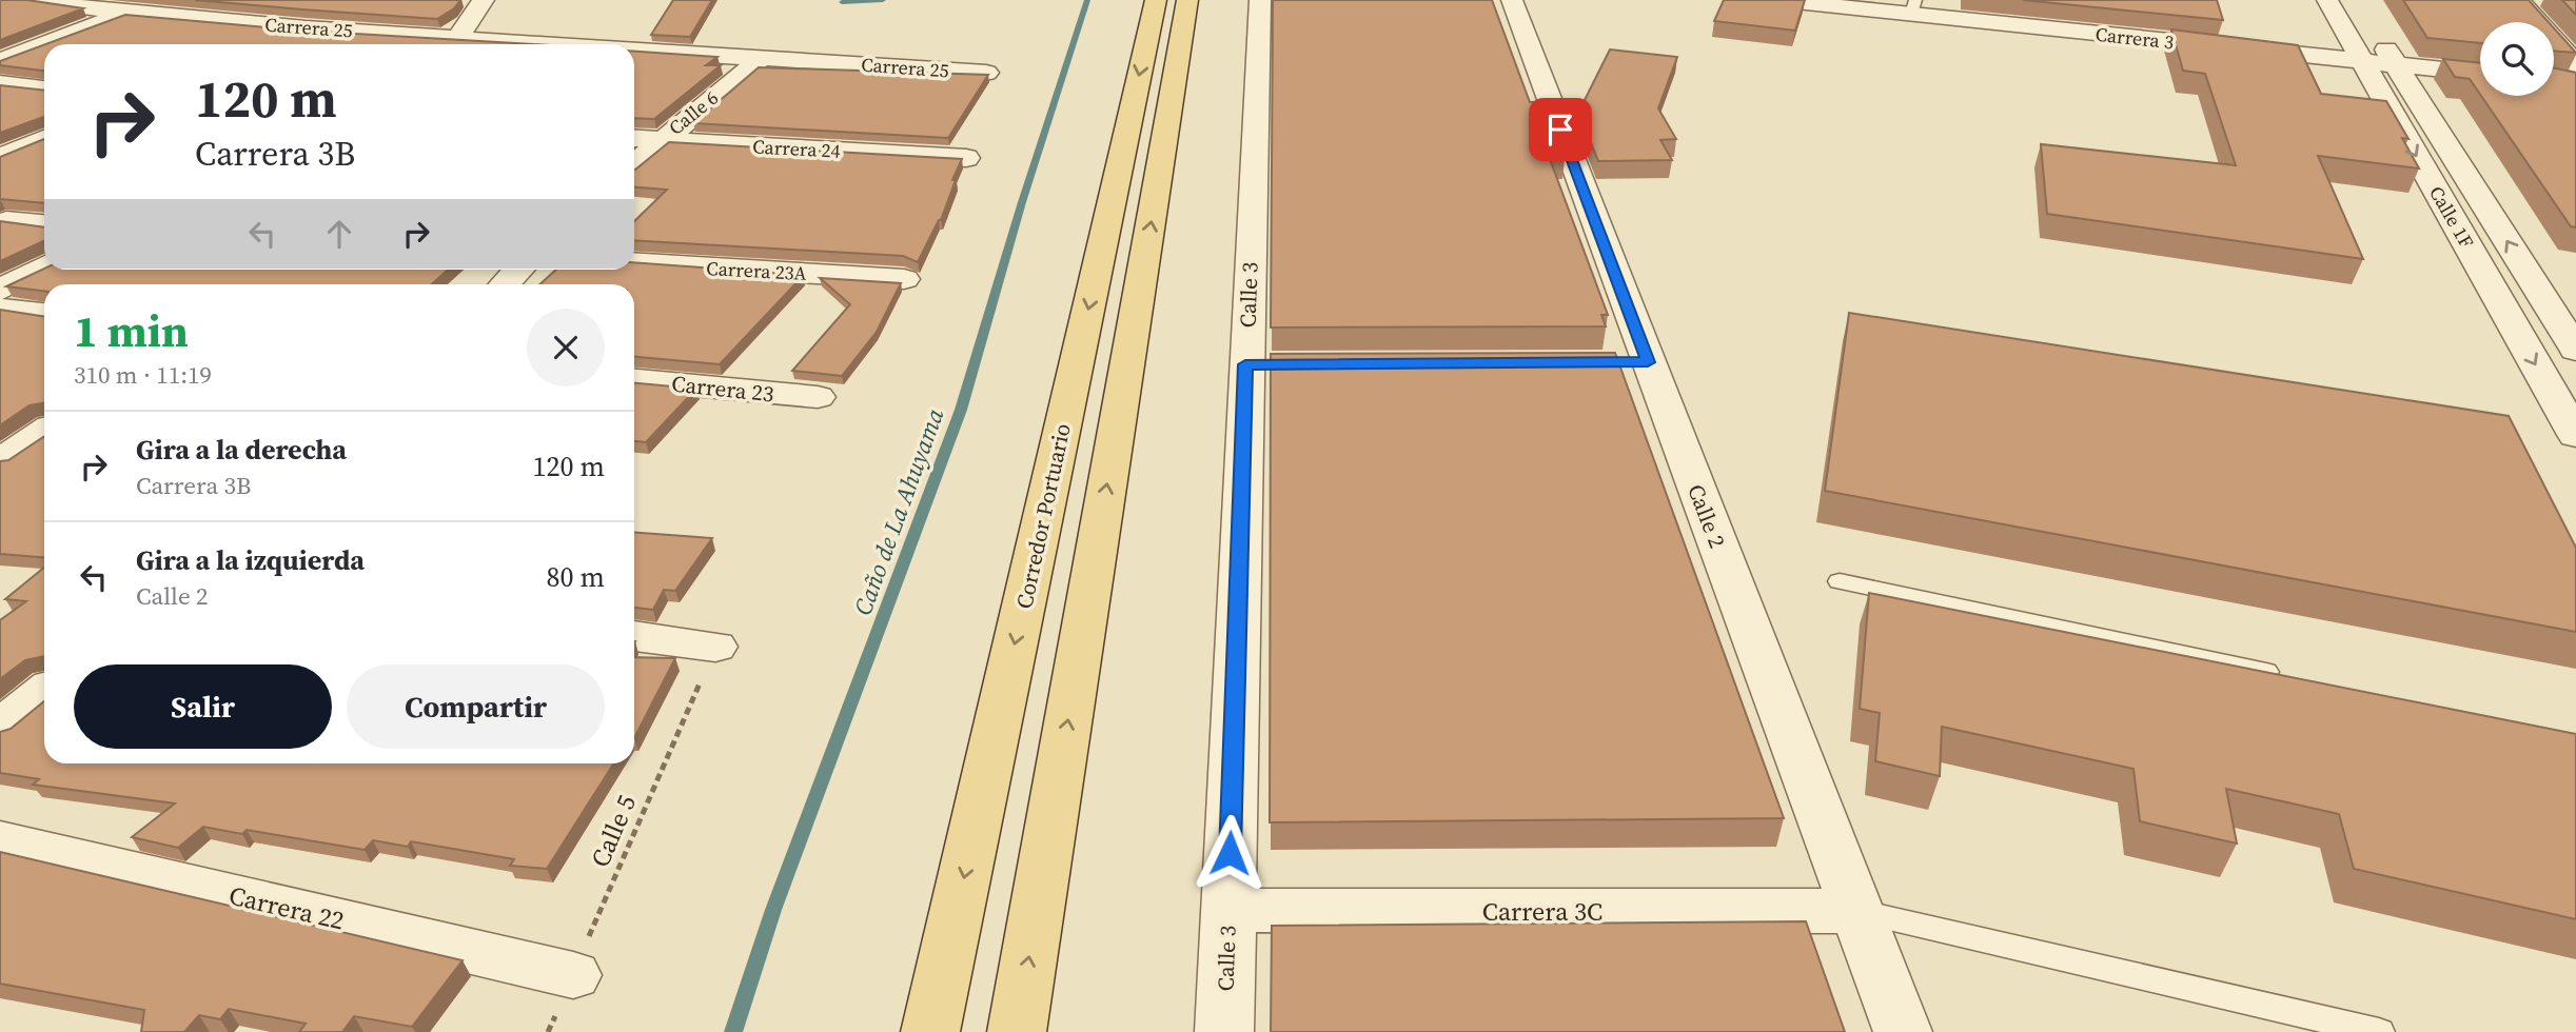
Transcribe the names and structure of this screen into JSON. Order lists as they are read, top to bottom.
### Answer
{
  "streets": {
    "main road": ["Corredor Portuario"],
    "street": [
      "Carrera 25",
      "Carrera 3",
      "Calle 6",
      "Carrera 24",
      "Calle 1F",
      "Carrera 23A",
      "Calle 3",
      "Carrera 23",
      "Calle 2",
      "Carrera 22",
      "Carrera 3C"
    ],
    "path": ["Calle 5"]
  },
  "crossings": [
    ["Carrera 25", "Calle 6"],
    ["Carrera 3", "Calle 1F"],
    ["Calle 6", "Carrera 24"],
    ["Calle 3", "Carrera 3C"],
    ["Calle 2", "Carrera 3C"],
    ["Calle 5", "Carrera 22"]
  ],
  "water": ["Caño de La Ahuyama"],
  "page": {
    "turn": ["120 m", "Carrera 3B"],
    "heading": ["1 min", "310 m · 11:19"],
    "list": [
      {
        "name": "Gira a la derecha",
        "note": "Carrera 3B",
        "value": "120 m"
      },
      {
        "name": "Gira a la izquierda",
        "note": "Calle 2",
        "value": "80 m"
      }
    ],
    "buttons": ["Salir", "Compartir"]
  }
}
